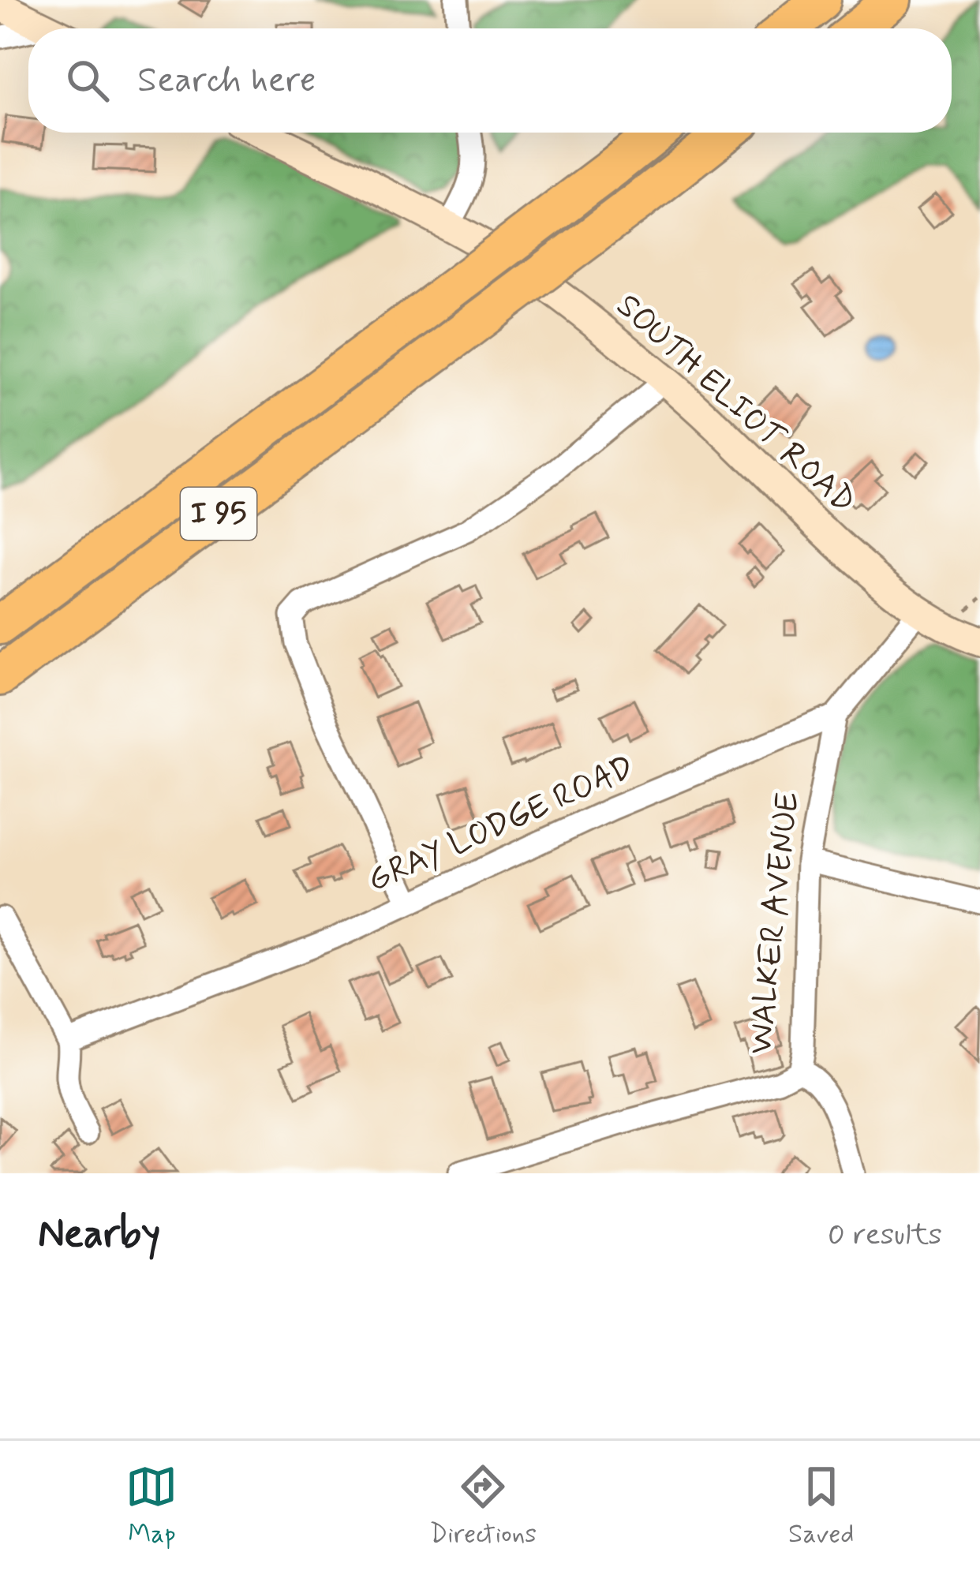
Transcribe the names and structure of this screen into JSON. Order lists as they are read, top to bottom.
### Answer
{
  "streets": {
    "highway": ["I 95"],
    "main road": ["SOUTH ELIOT ROAD"],
    "street": ["GRAY LODGE ROAD", "WALKER AVENUE"]
  },
  "crossings": [
    ["SOUTH ELIOT ROAD", "GRAY LODGE ROAD"],
    ["GRAY LODGE ROAD", "WALKER AVENUE"]
  ],
  "page": {
    "search": "Search here",
    "heading": ["Nearby", "0 results"],
    "nav": ["Map", "Directions", "Saved"]
  }
}
